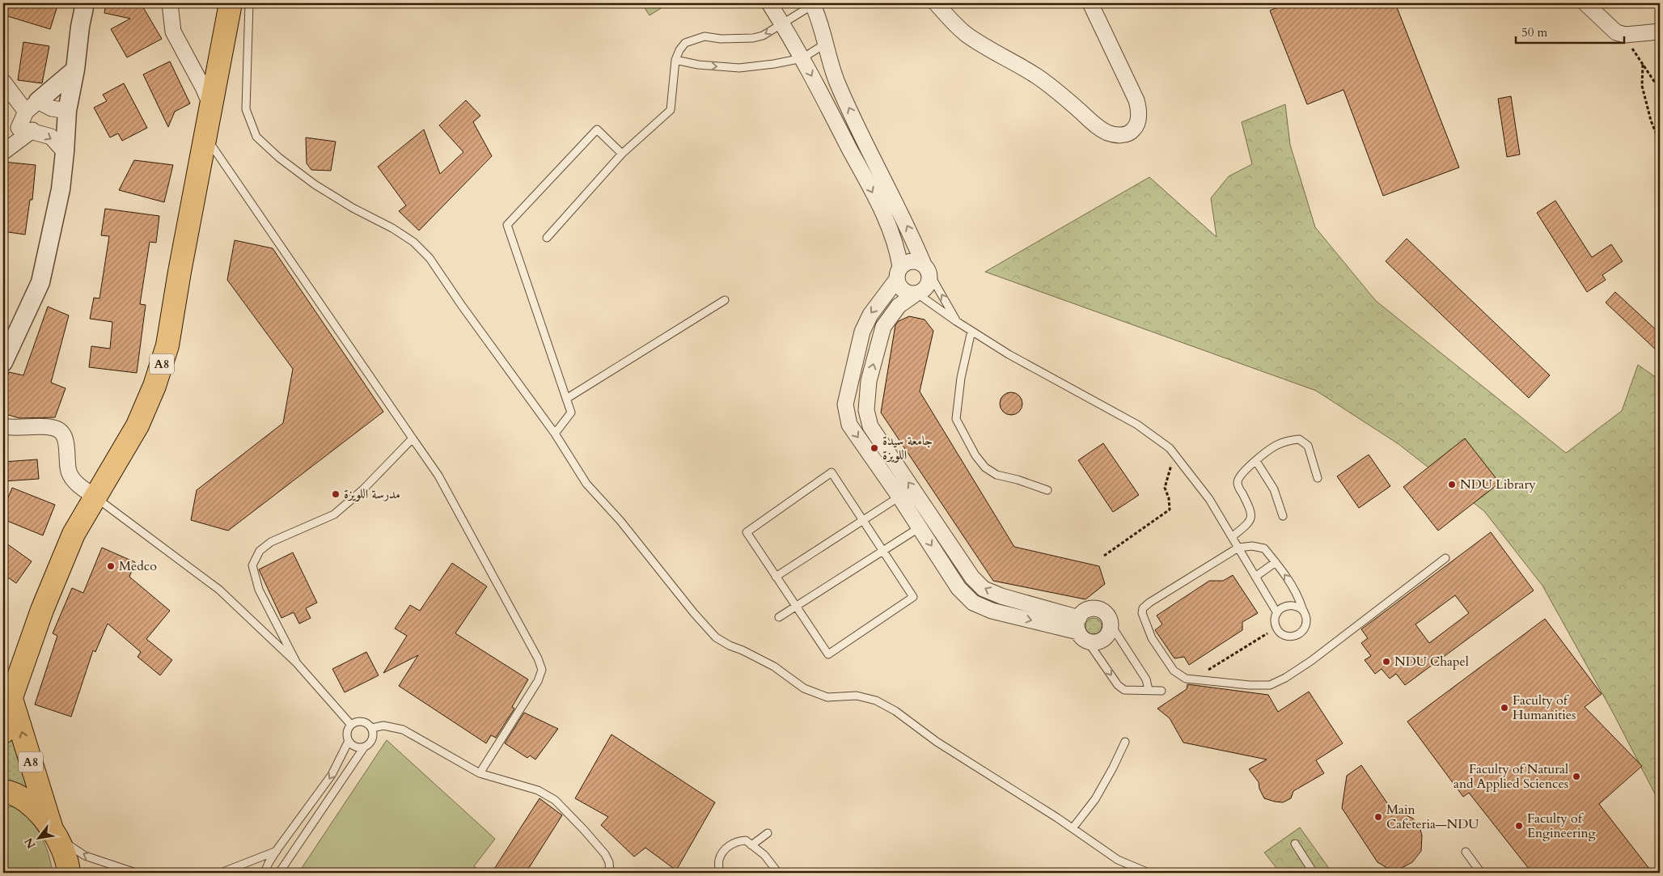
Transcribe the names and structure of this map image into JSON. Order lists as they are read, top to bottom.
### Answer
{
  "streets": {
    "highway": ["A8"]
  },
  "places": [
    "جامعة سيدة اللويزة",
    "NDU Library",
    "مدرسة اللويزة",
    "Medco",
    "NDU Chapel",
    "Faculty of Humanities",
    "Faculty of Natural and Applied Sciences",
    "Main Cafeteria—NDU",
    "Faculty of Engineering"
  ],
  "scale_bar": "50 m",
  "north": "bottom left"
}
